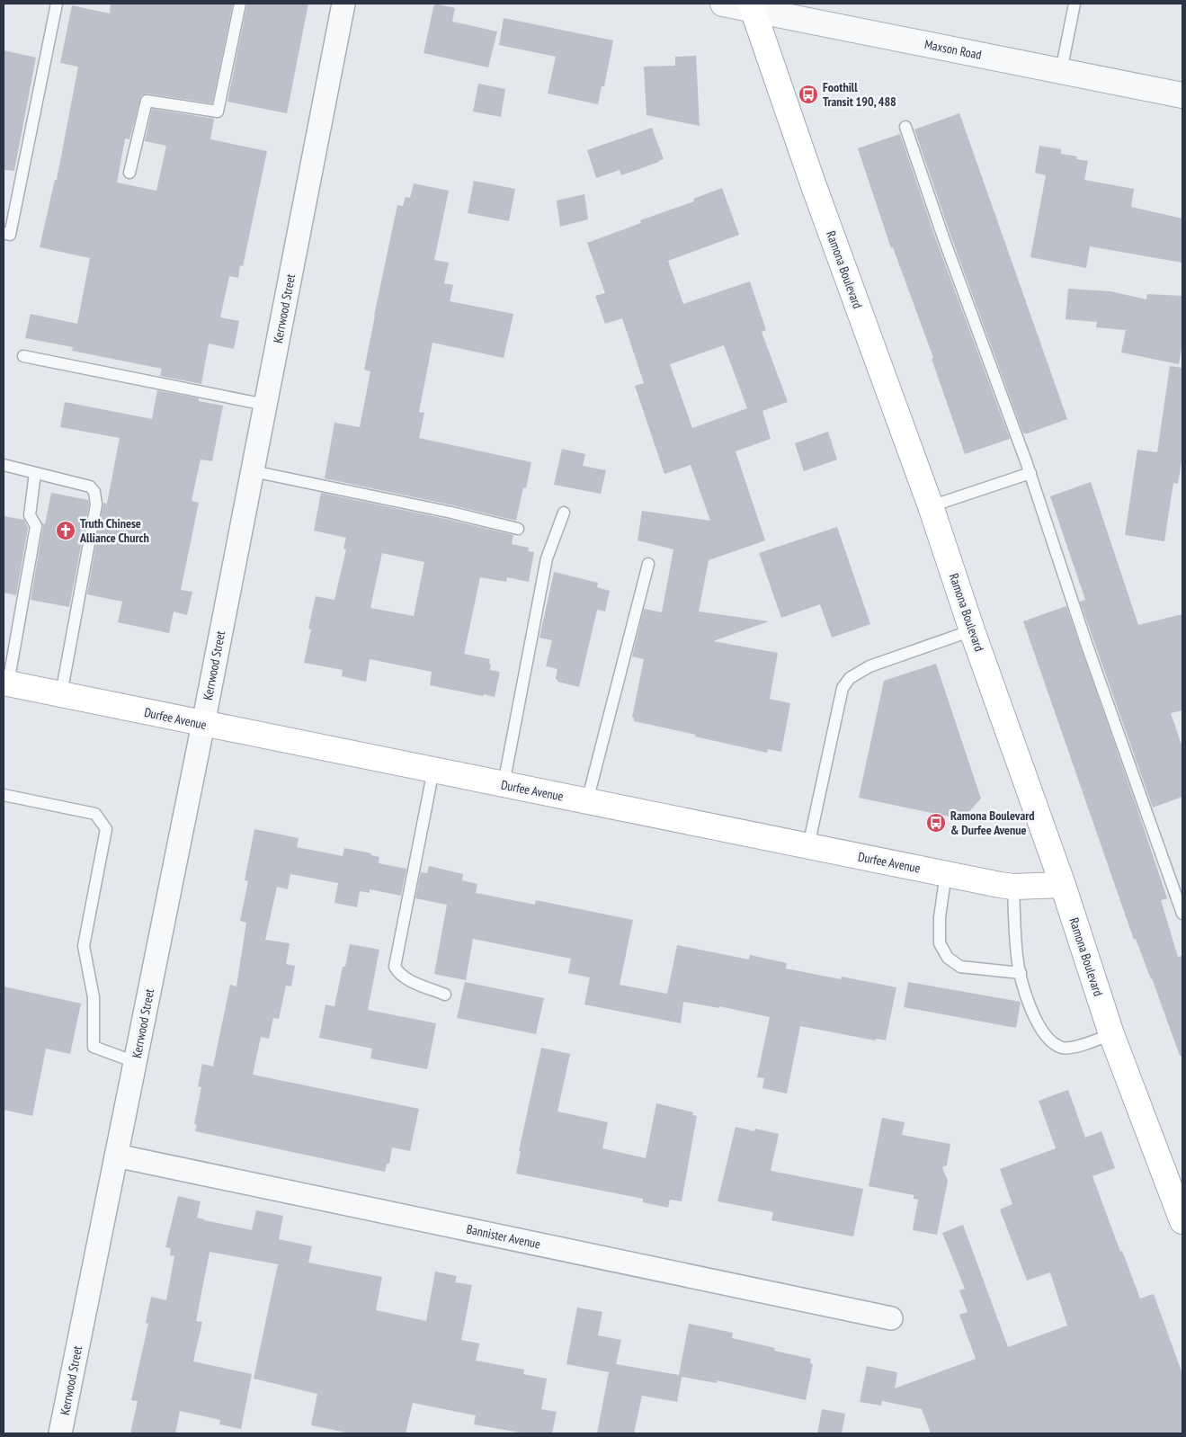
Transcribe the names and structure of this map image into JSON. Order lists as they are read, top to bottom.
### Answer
{
  "streets": {
    "main road": ["Ramona Boulevard", "Durfee Avenue"],
    "street": ["Maxson Road", "Kerrwood Street", "Bannister Avenue"]
  },
  "crossings": [
    ["Maxson Road", "Ramona Boulevard"],
    ["Ramona Boulevard", "Durfee Avenue"],
    ["Kerrwood Street", "Durfee Avenue"],
    ["Kerrwood Street", "Bannister Avenue"]
  ],
  "places": {
    "bus stop": ["Foothill Transit 190, 488", "Ramona Boulevard & Durfee Avenue"],
    "church": ["Truth Chinese Alliance Church"]
  }
}
